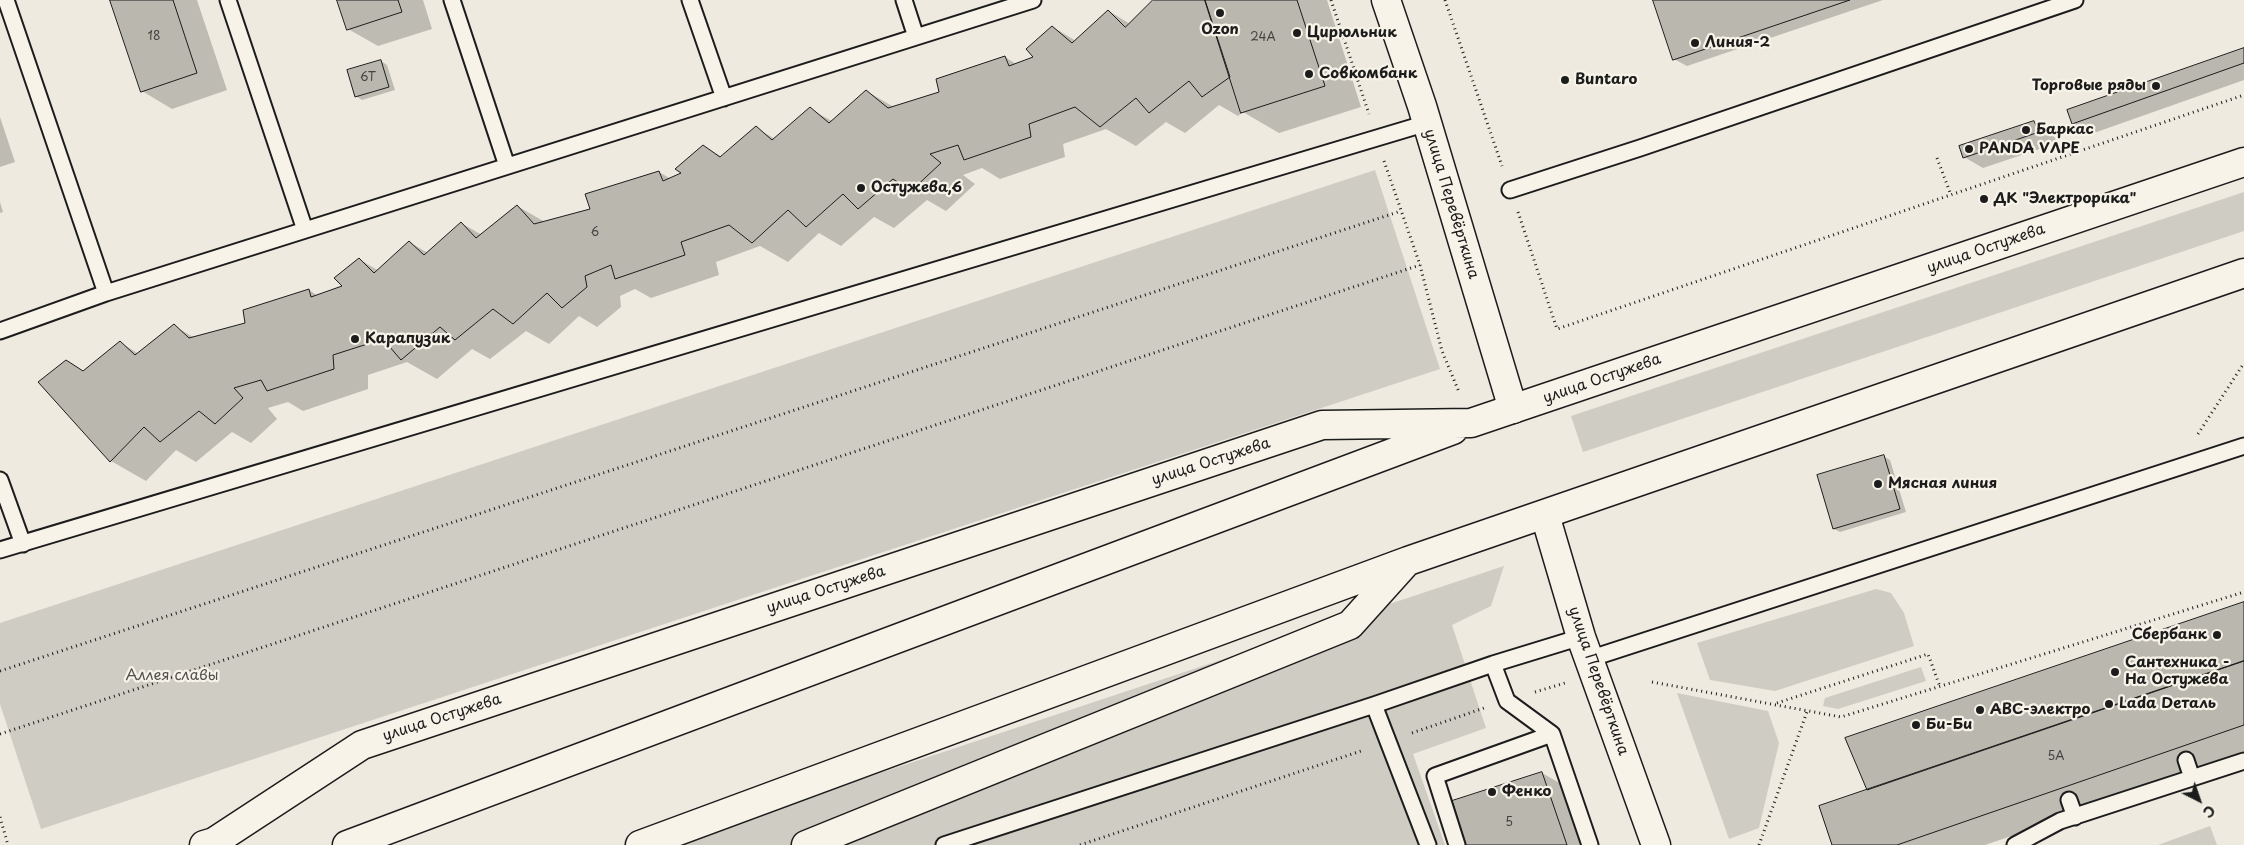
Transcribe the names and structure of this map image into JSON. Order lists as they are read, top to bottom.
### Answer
{
  "streets": {
    "main road": ["улица Перевёрткина", "улица Остужева"]
  },
  "crossings": [
    ["улица Перевёрткина", "улица Остужева"]
  ],
  "parks": ["Аллея славы"],
  "places": [
    "Ozon",
    "Цирюльник",
    "Линия-2",
    "Совкомбанк",
    "Buntaro",
    "Торговые ряды",
    "Баркас",
    "PANDA VΛPE",
    "Остужева,6",
    "ДК \"Электрорика\"",
    "Карапузик",
    "Мясная линия",
    "Сбербанк",
    "Сантехника - На Остужева",
    "Lada Dеталь",
    "АВС-электро",
    "Би-Би",
    "Фенко"
  ],
  "house_numbers": [
    "18",
    "24А",
    "6Т",
    "6",
    "5А",
    "5"
  ],
  "north": "bottom right"
}
